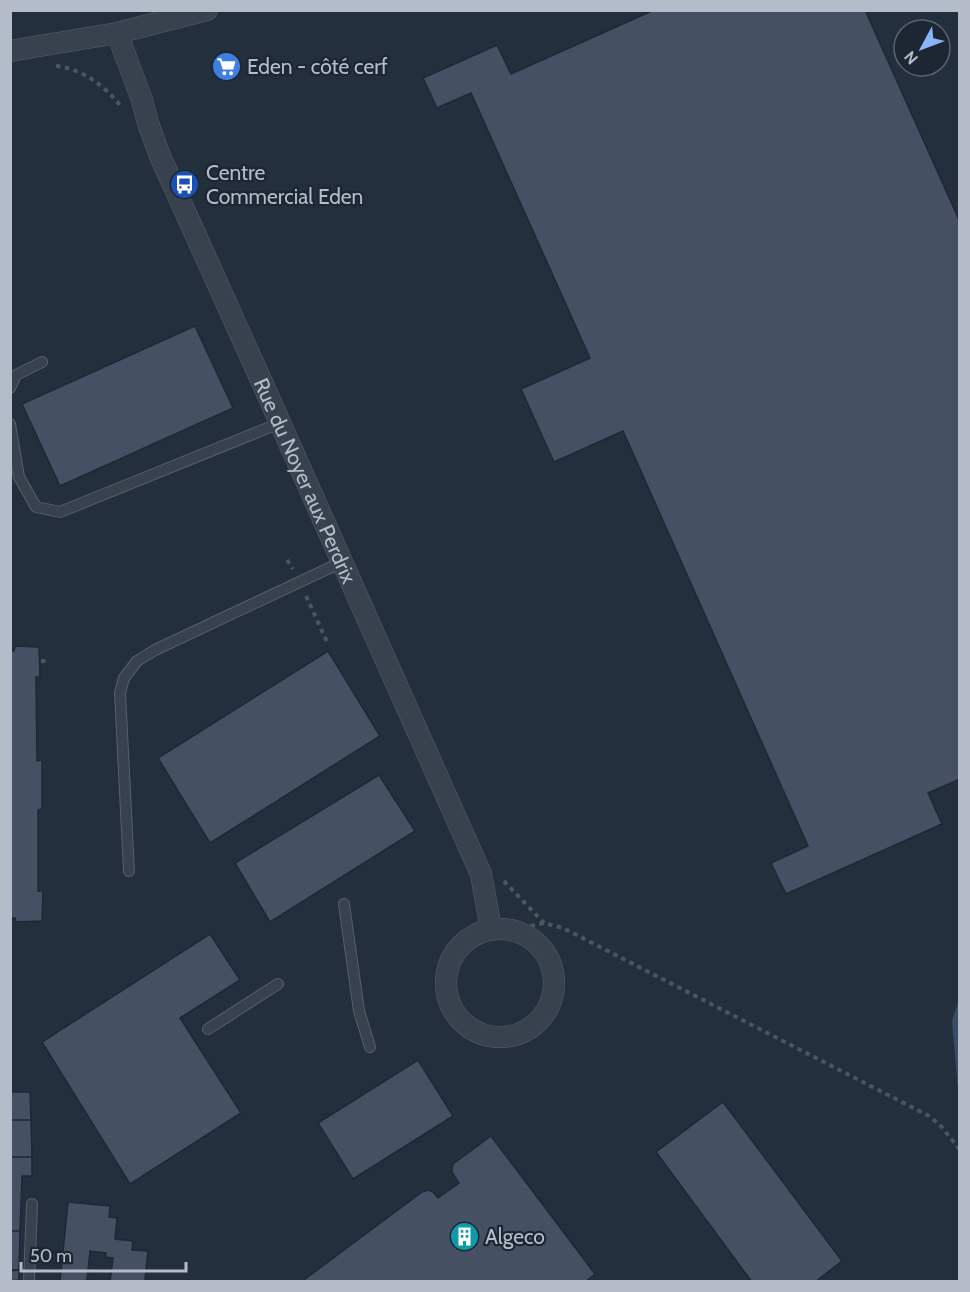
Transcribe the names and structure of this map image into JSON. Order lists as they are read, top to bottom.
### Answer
{
  "streets": {
    "street": ["Rue du Noyer aux Perdrix"]
  },
  "places": {
    "supermarket": ["Eden - côté cerf"],
    "bus stop": ["Centre Commercial Eden"],
    "building": ["Algeco"]
  },
  "scale_bar": "50 m",
  "north": "bottom left"
}
